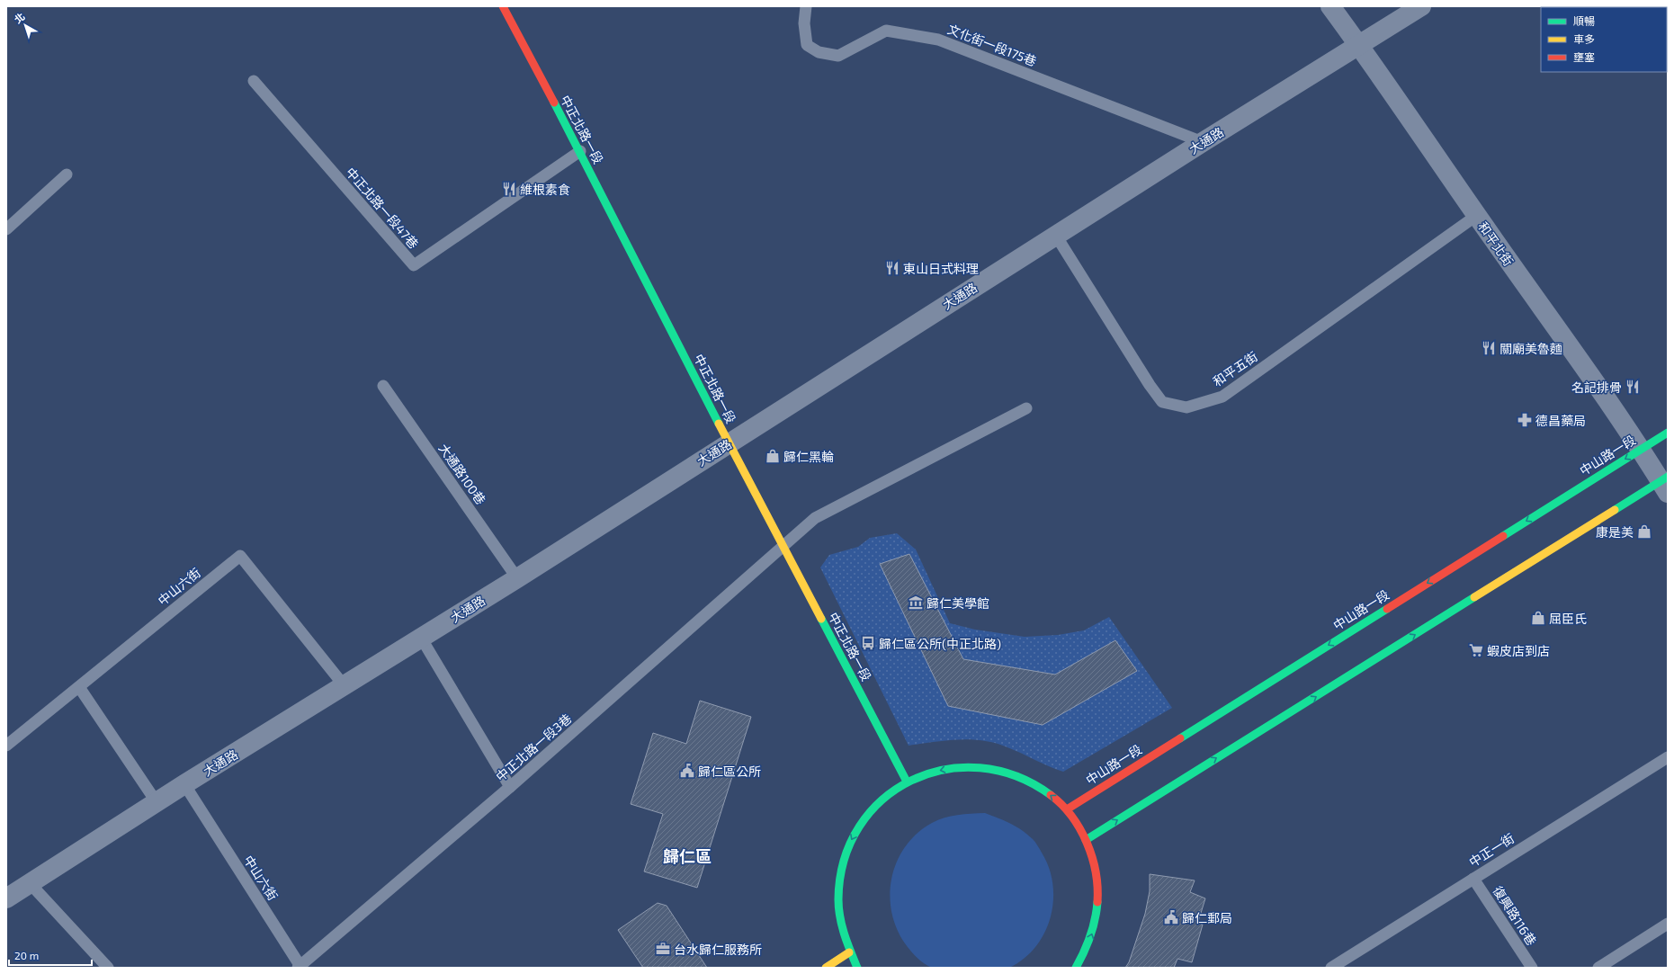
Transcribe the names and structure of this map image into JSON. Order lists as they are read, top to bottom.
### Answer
{
  "streets": {
    "main road": ["中正北路一段", "中山路一段"],
    "street": ["大通路", "和平北街"],
    "lane": [
      "文化街一段175巷",
      "中正北路一段47巷",
      "和平五街",
      "大通路100巷",
      "中山六街",
      "中正北路一段3巷",
      "中正一街",
      "復興路116巷"
    ]
  },
  "crossings": [
    ["文化街一段175巷", "大通路"],
    ["中正北路一段", "大通路"],
    ["中正北路一段", "中正北路一段47巷"],
    ["中正北路一段", "中正北路一段3巷"],
    ["大通路", "和平北街"],
    ["大通路", "和平五街"],
    ["大通路", "大通路100巷"],
    ["大通路", "中山六街"],
    ["和平北街", "和平五街"],
    ["和平北街", "中山路一段"],
    ["中山六街", "中正北路一段3巷"],
    ["中正一街", "復興路116巷"]
  ],
  "districts": ["歸仁區"],
  "places": {
    "restaurant": [
      "維根素食",
      "東山日式料理",
      "關廟美魯麵",
      "名記排骨"
    ],
    "pharmacy": ["德昌藥局"],
    "shop": ["歸仁黑輪", "康是美", "屈臣氏"],
    "museum": ["歸仁美學館"],
    "bus stop": ["歸仁區公所(中正北路)"],
    "supermarket": ["蝦皮店到店"],
    "public building": ["歸仁區公所", "歸仁郵局"],
    "office": ["台水歸仁服務所"]
  },
  "legend": ["順暢", "車多", "壅塞"],
  "scale_bar": "20 m",
  "north": "top left"
}
